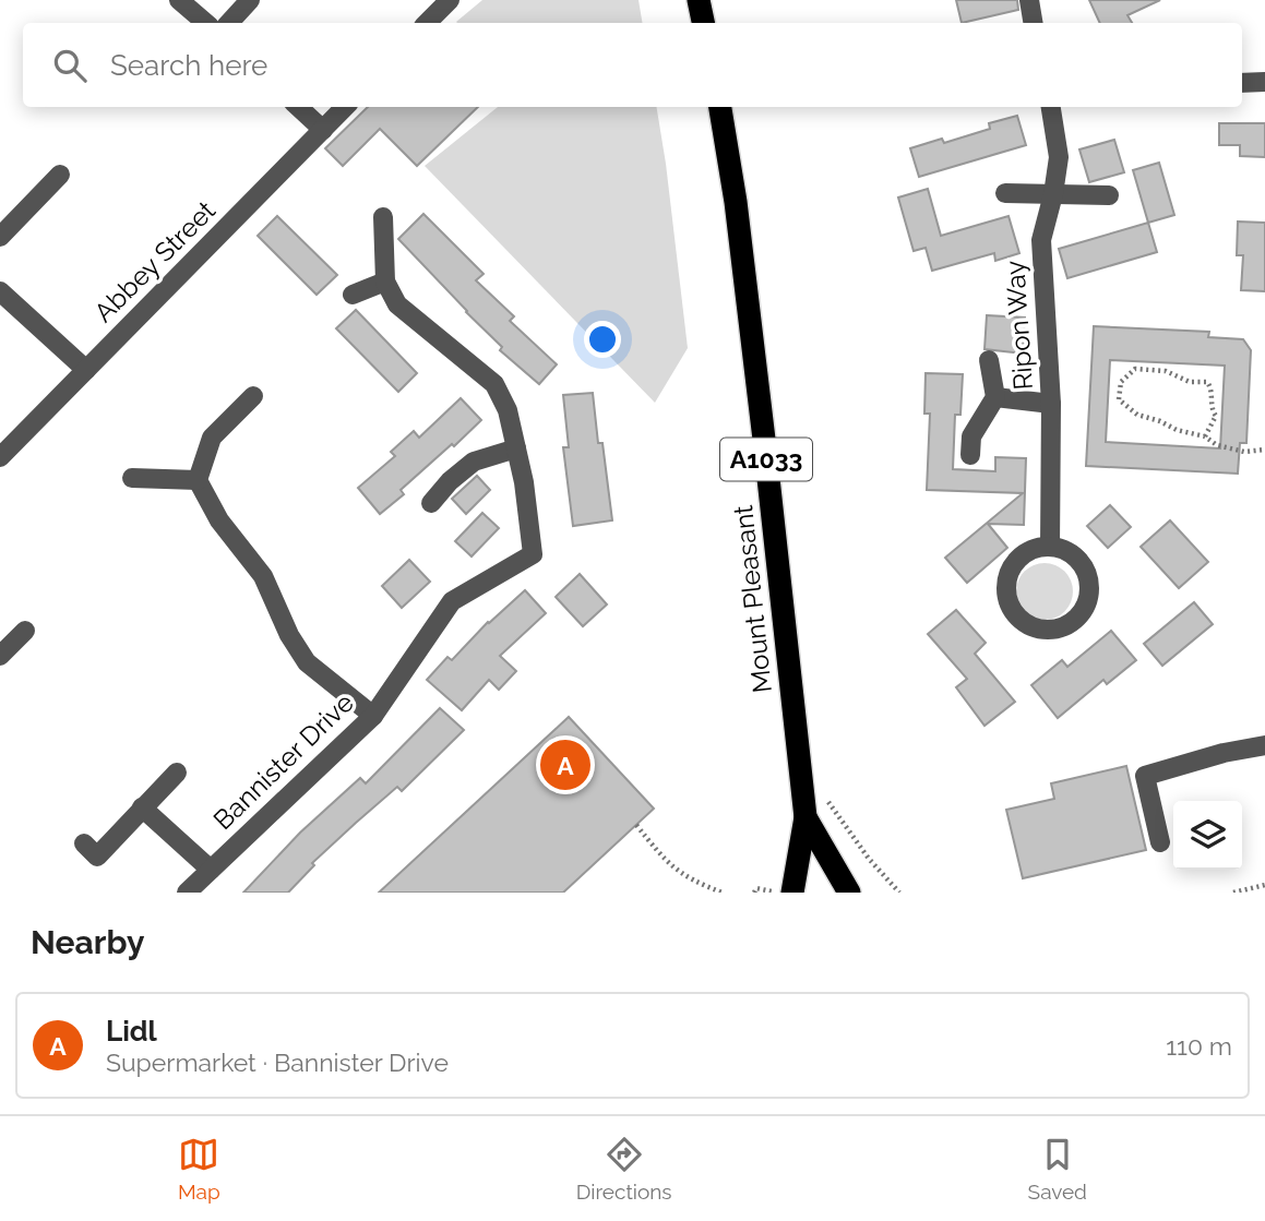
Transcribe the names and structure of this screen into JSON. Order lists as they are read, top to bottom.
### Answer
{
  "streets": {
    "highway": ["A1033", "Mount Pleasant"],
    "street": ["Abbey Street", "Ripon Way", "Bannister Drive"]
  },
  "crossings": [
    ["A1033", "Mount Pleasant"]
  ],
  "page": {
    "search": "Search here",
    "pins": "A",
    "heading": "Nearby",
    "list": [
      {
        "mark": "A",
        "name": "Lidl",
        "note": "Supermarket · Bannister Drive",
        "value": "110 m"
      }
    ],
    "nav": ["Map", "Directions", "Saved"]
  }
}
